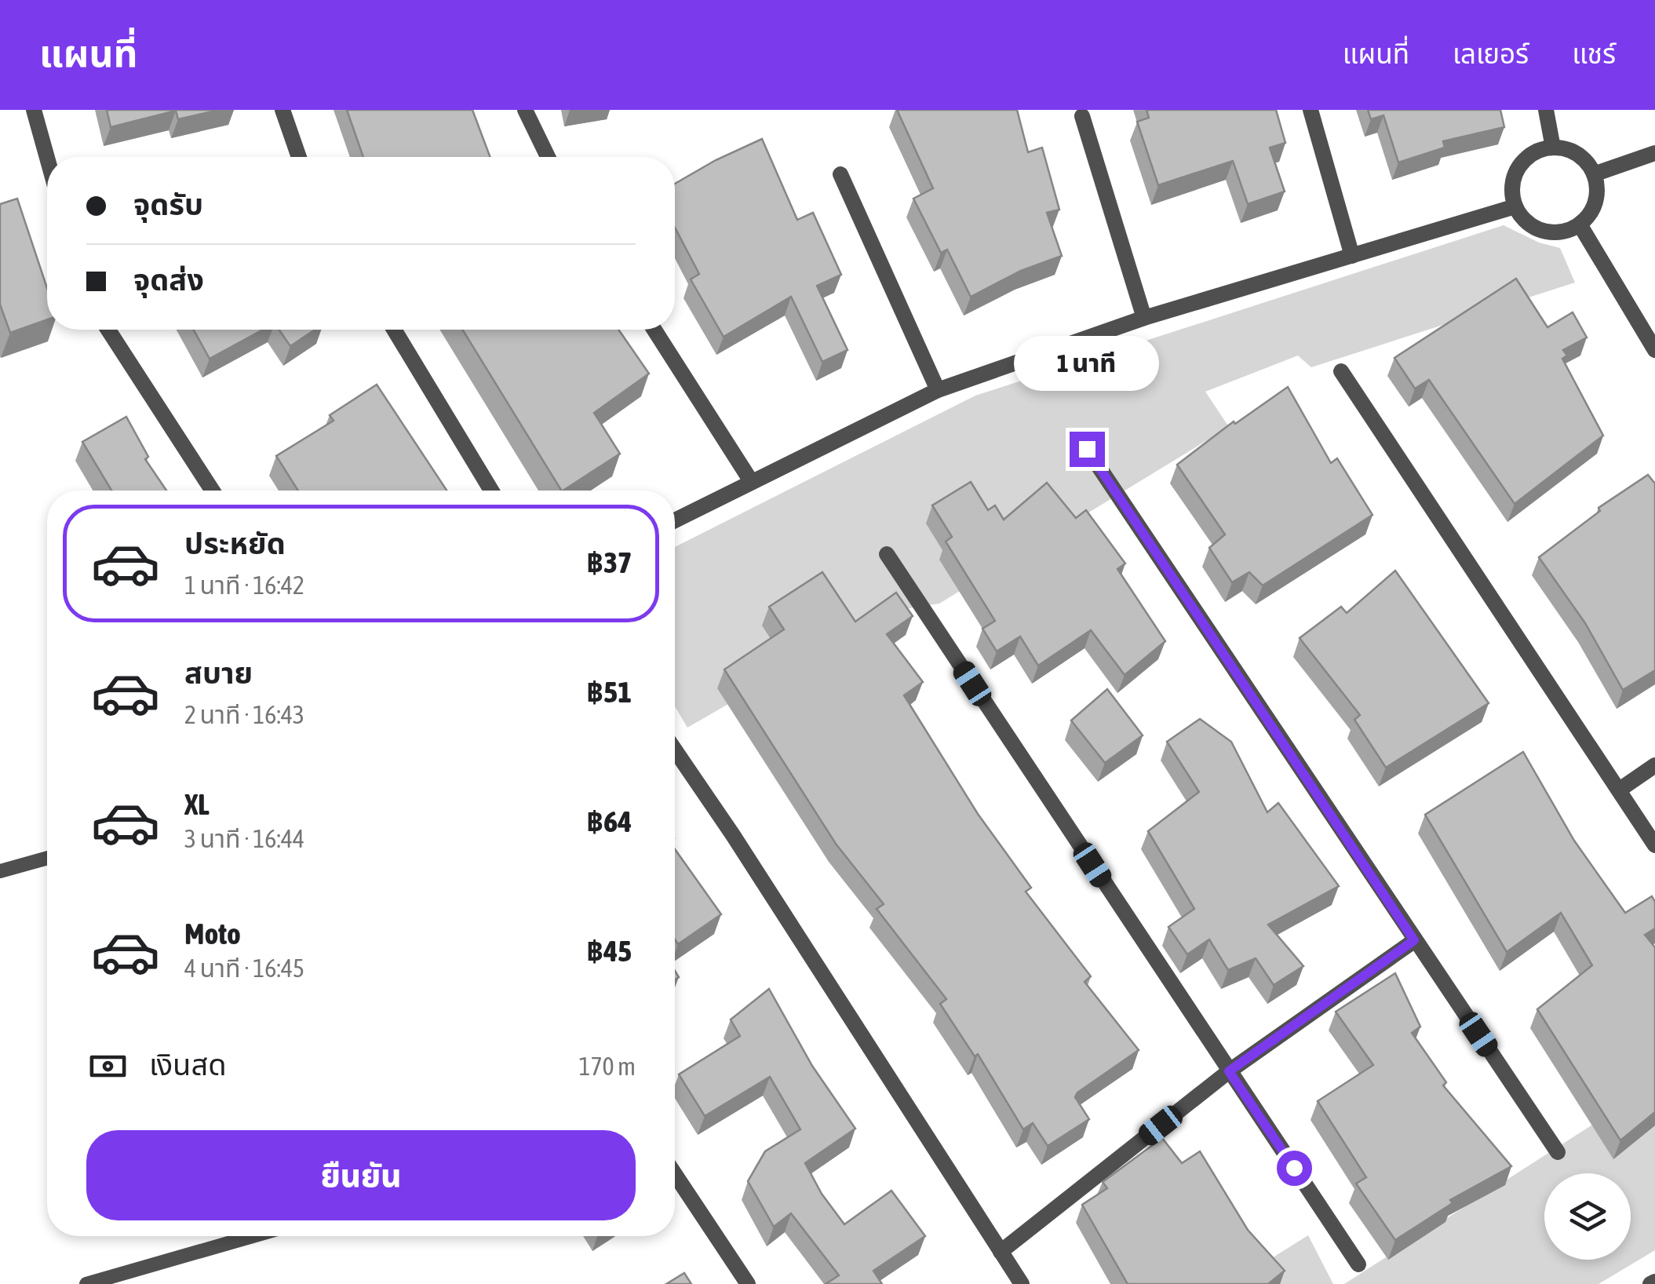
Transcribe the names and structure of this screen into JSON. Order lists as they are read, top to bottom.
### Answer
{
  "page": {
    "header": "แผนที่",
    "nav": ["แผนที่", "เลเยอร์", "แชร์"],
    "banner": ["จุดรับ", "จุดส่ง"],
    "bubble": "1 นาที",
    "list": [
      {
        "name": "ประหยัด",
        "note": "1 นาที · 16:42",
        "value": "฿37"
      },
      {
        "name": "สบาย",
        "note": "2 นาที · 16:43",
        "value": "฿51"
      },
      {
        "name": "XL",
        "note": "3 นาที · 16:44",
        "value": "฿64"
      },
      {
        "name": "Moto",
        "note": "4 นาที · 16:45",
        "value": "฿45"
      }
    ],
    "pay": ["เงินสด", "170 m"],
    "buttons": "ยืนยัน"
  }
}
